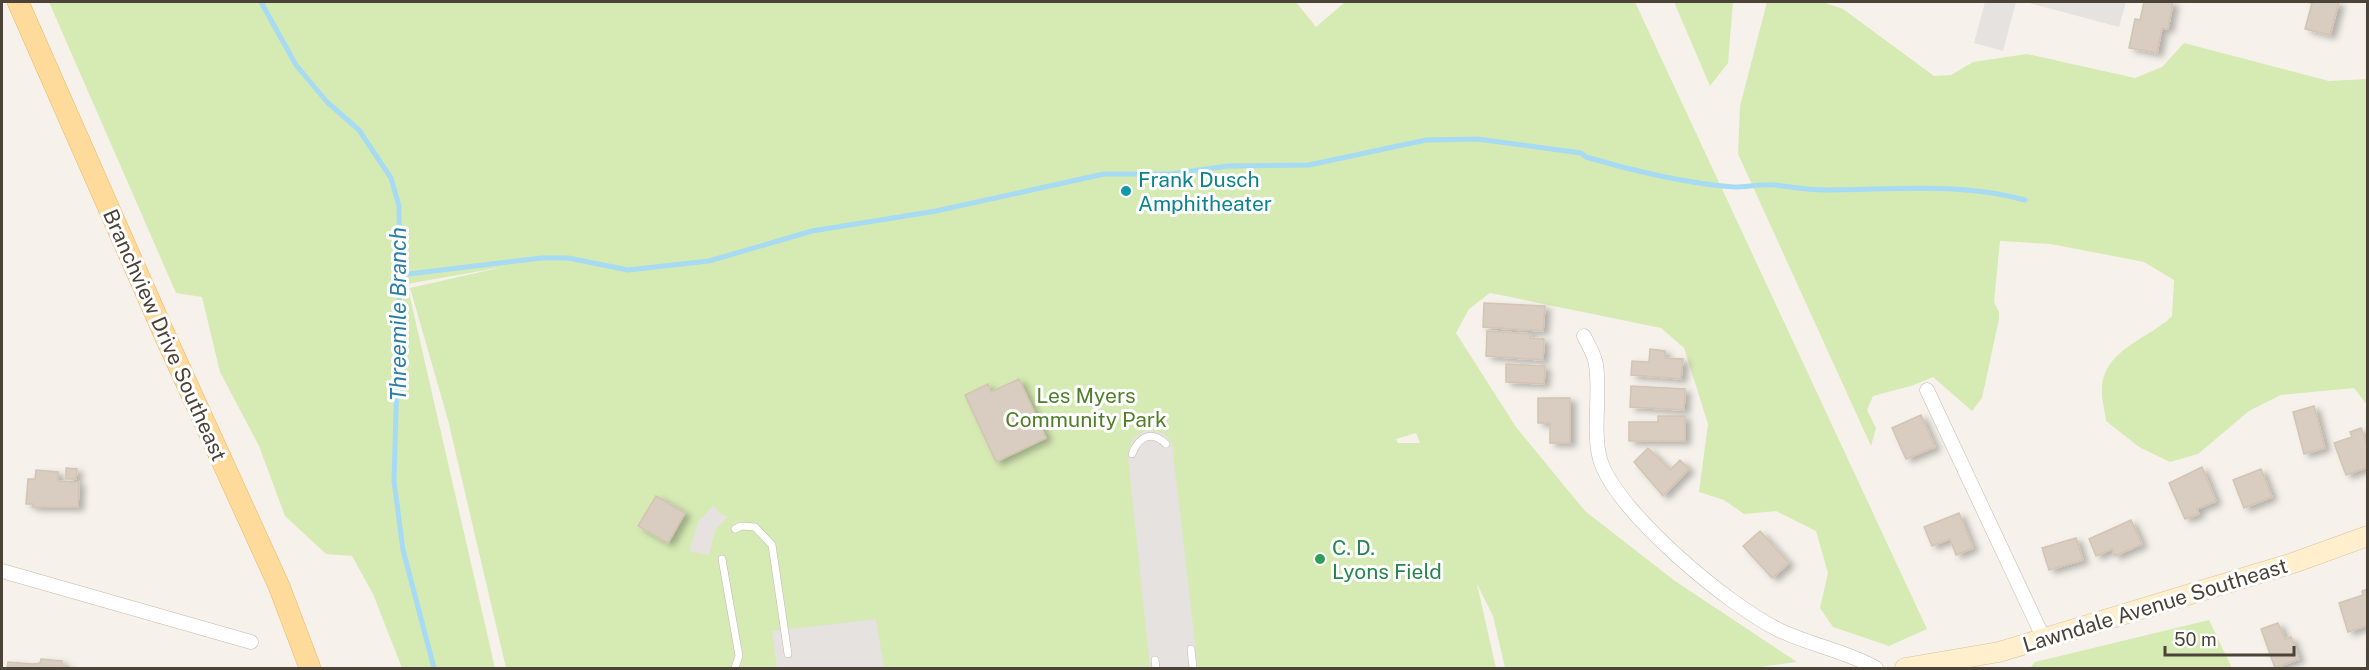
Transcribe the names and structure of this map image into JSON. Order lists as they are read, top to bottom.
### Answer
{
  "streets": {
    "main road": ["Branchview Drive Southeast"],
    "street": ["Lawndale Avenue Southeast"]
  },
  "water": ["Threemile Branch"],
  "parks": ["Les Myers Community Park"],
  "places": ["Frank Dusch Amphitheater", "C. D. Lyons Field"],
  "scale_bar": "50 m"
}
